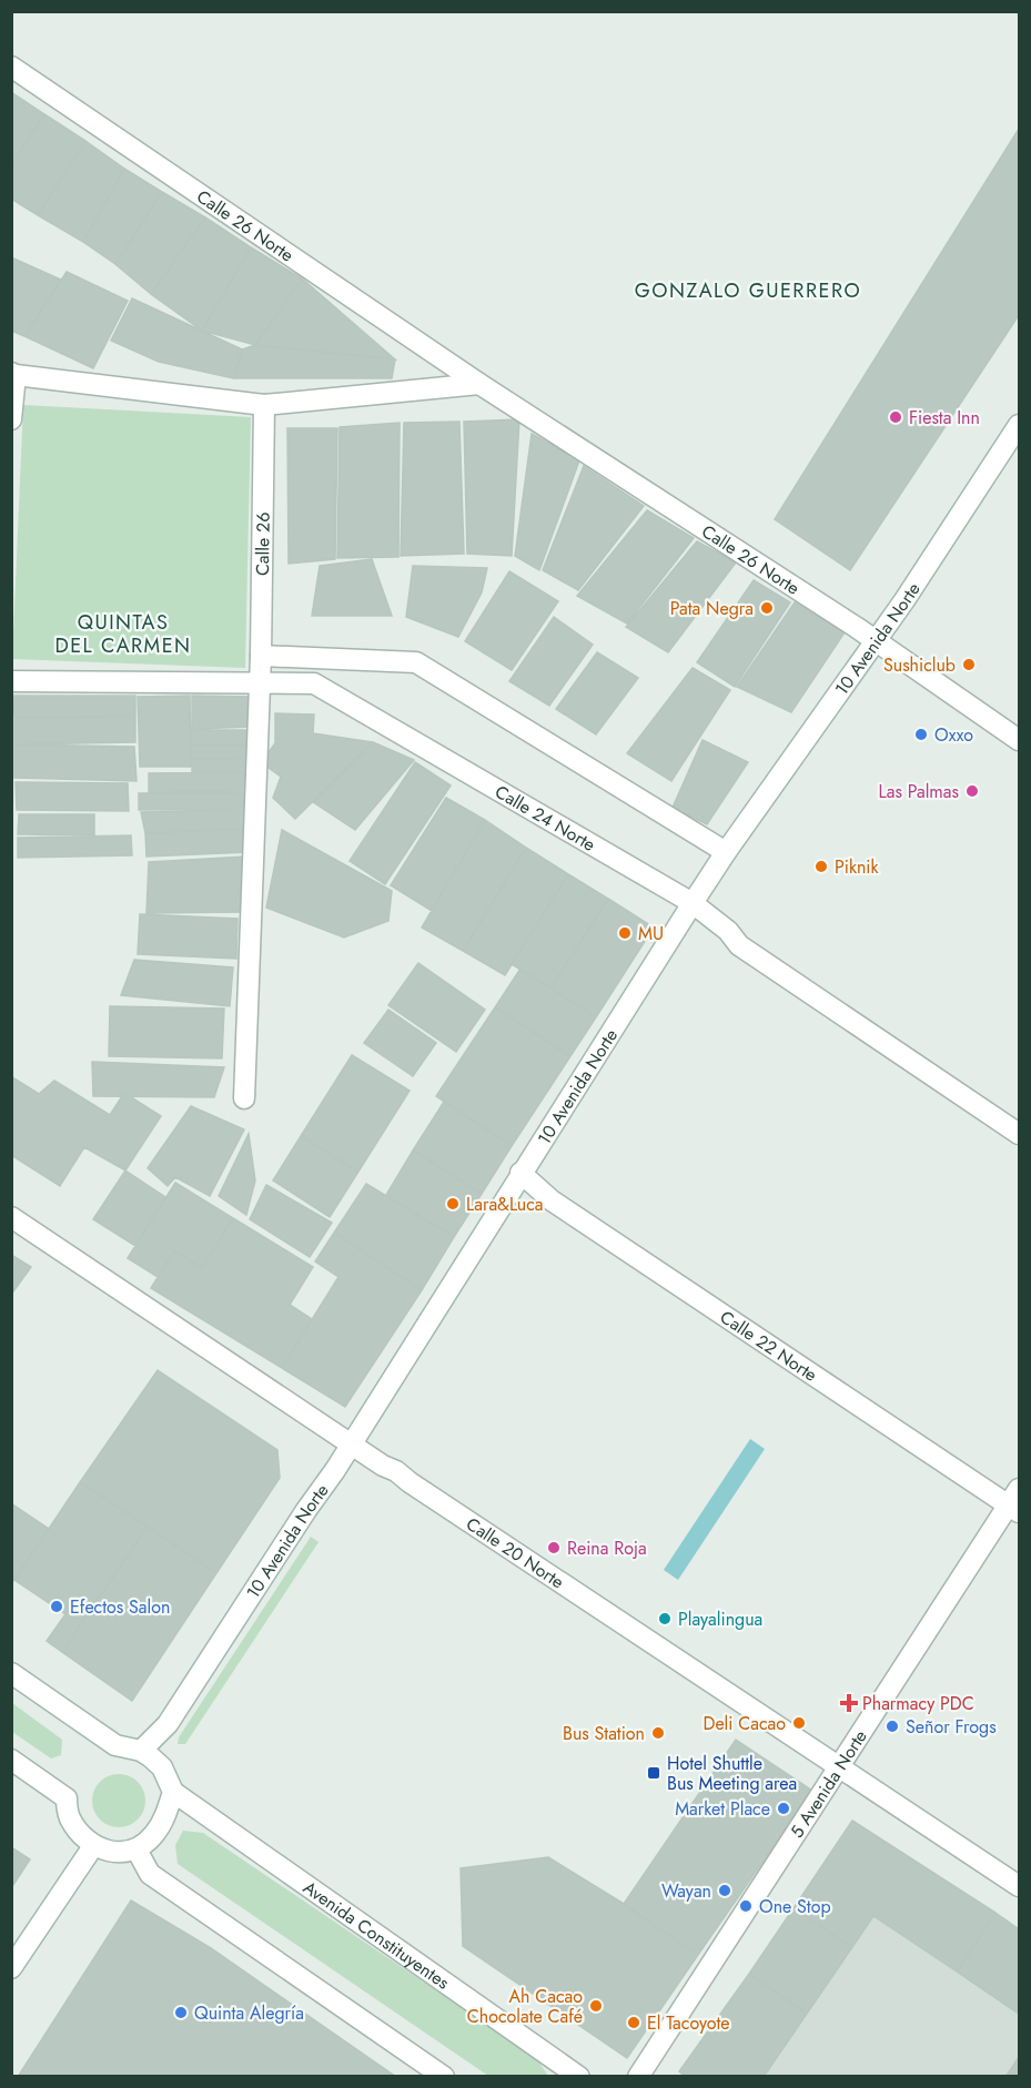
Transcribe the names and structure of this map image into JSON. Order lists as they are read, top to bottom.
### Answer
{
  "streets": {
    "street": [
      "Calle 26 Norte",
      "Calle 26",
      "10 Avenida Norte",
      "Calle 24 Norte",
      "Calle 22 Norte",
      "Calle 20 Norte",
      "5 Avenida Norte",
      "Avenida Constituyentes"
    ]
  },
  "crossings": [
    ["Calle 26 Norte", "10 Avenida Norte"],
    ["Calle 26", "Calle 24 Norte"],
    ["10 Avenida Norte", "Calle 24 Norte"],
    ["10 Avenida Norte", "Calle 22 Norte"],
    ["10 Avenida Norte", "Calle 20 Norte"],
    ["10 Avenida Norte", "Avenida Constituyentes"],
    ["Calle 22 Norte", "5 Avenida Norte"],
    ["Calle 20 Norte", "5 Avenida Norte"]
  ],
  "districts": ["GONZALO GUERRERO", "QUINTAS DEL CARMEN"],
  "places": {
    "other": [
      "Fiesta Inn",
      "Pata Negra",
      "Sushiclub",
      "Oxxo",
      "Las Palmas",
      "Piknik",
      "MU",
      "Lara&Luca",
      "Reina Roja",
      "Efectos Salon",
      "Playalingua",
      "Deli Cacao",
      "Señor Frogs",
      "Bus Station",
      "Market Place",
      "Wayan",
      "One Stop",
      "Ah Cacao Chocolate Café",
      "Quinta Alegría",
      "El Tacoyote"
    ],
    "health": ["Pharmacy PDC"],
    "transit": ["Hotel Shuttle Bus Meeting area"]
  }
}
